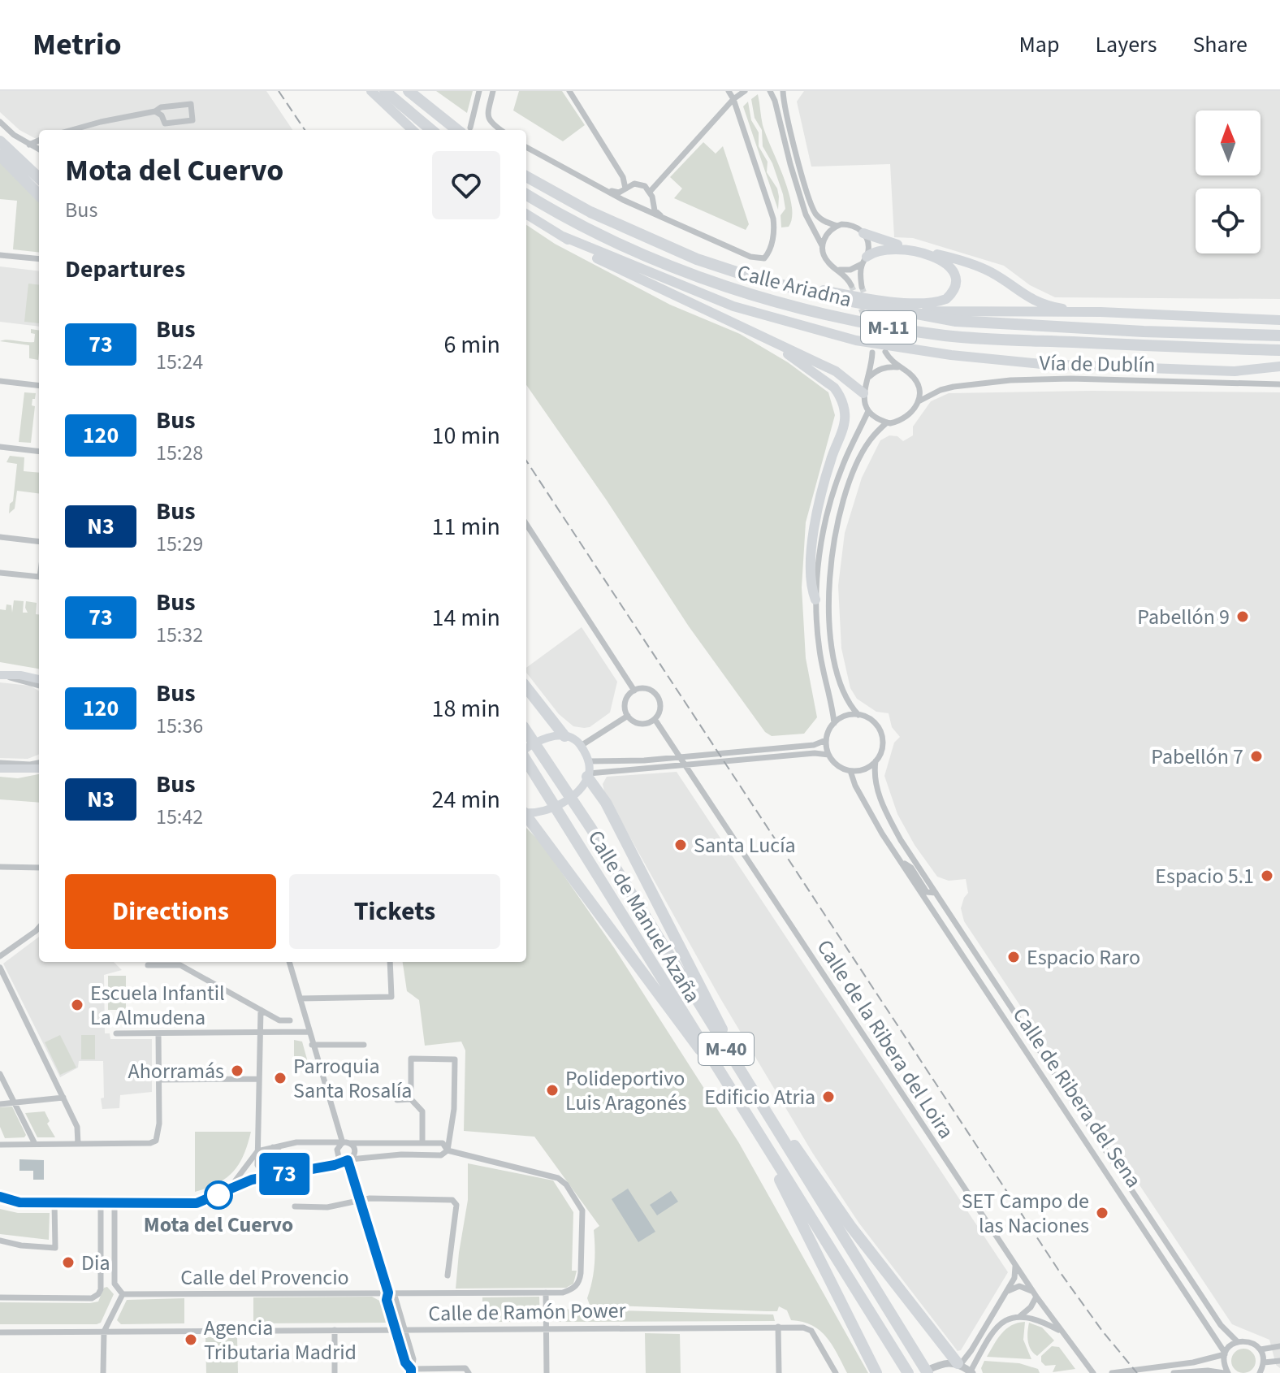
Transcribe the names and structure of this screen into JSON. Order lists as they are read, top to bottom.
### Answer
{
  "streets": {
    "highway": [
      "Calle Ariadna",
      "M-11",
      "Calle de Manuel Azaña",
      "M-40"
    ],
    "street": [
      "Vía de Dublín",
      "Calle de la Ribera del Loira",
      "Calle de Ribera del Sena",
      "Calle del Provencio",
      "Calle de Ramón Power"
    ]
  },
  "places": [
    "Pabellón 9",
    "Pabellón 7",
    "Santa Lucía",
    "Espacio 5.1",
    "Espacio Raro",
    "Escuela Infantil La Almudena",
    "Ahorramás",
    "Parroquia Santa Rosalía",
    "Polideportivo Luis Aragonés",
    "Edificio Atria",
    "Mota del Cuervo",
    "SET Campo de las Naciones",
    "Dia",
    "Agencia Tributaria Madrid"
  ],
  "lines": ["bus line 73"],
  "north": "top",
  "page": {
    "header": "Metrio",
    "nav": ["Map", "Layers", "Share"],
    "on_map": "73",
    "heading": [
      ["Mota del Cuervo", "Bus"],
      "Departures"
    ],
    "list": [
      {
        "mark": "73",
        "name": "Bus",
        "note": "15:24",
        "value": "6 min"
      },
      {
        "mark": "120",
        "name": "Bus",
        "note": "15:28",
        "value": "10 min"
      },
      {
        "mark": "N3",
        "name": "Bus",
        "note": "15:29",
        "value": "11 min"
      },
      {
        "mark": "73",
        "name": "Bus",
        "note": "15:32",
        "value": "14 min"
      },
      {
        "mark": "120",
        "name": "Bus",
        "note": "15:36",
        "value": "18 min"
      },
      {
        "mark": "N3",
        "name": "Bus",
        "note": "15:42",
        "value": "24 min"
      }
    ],
    "buttons": ["Directions", "Tickets"]
  }
}
